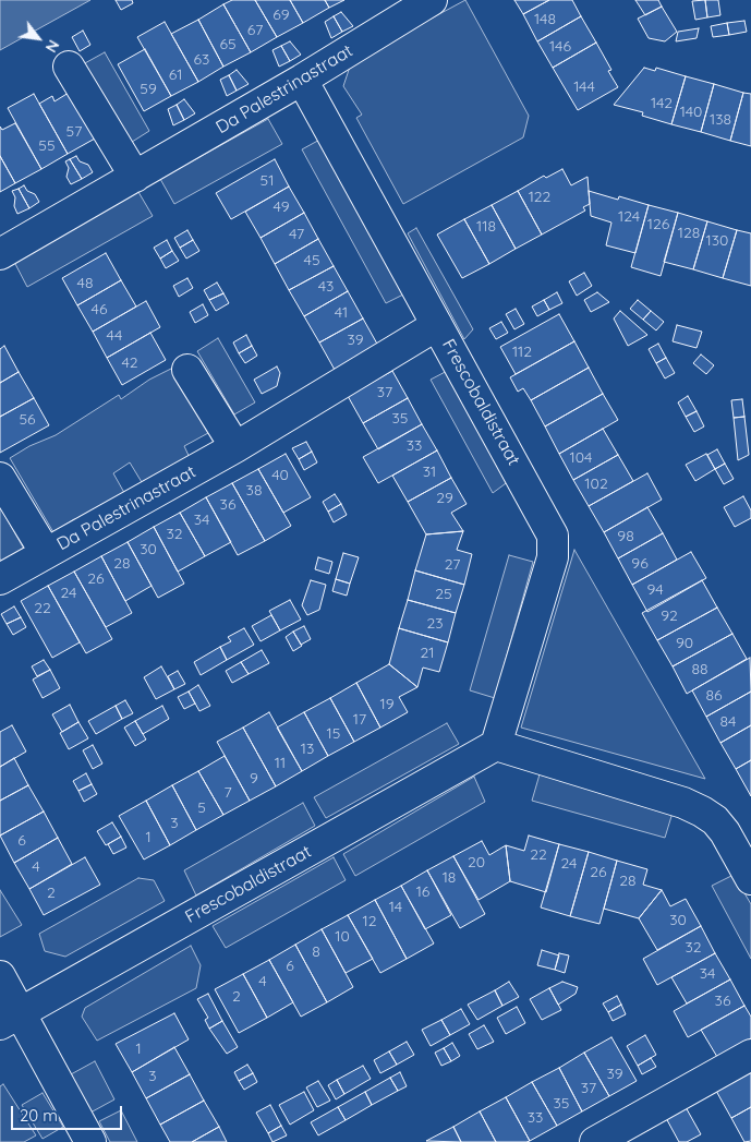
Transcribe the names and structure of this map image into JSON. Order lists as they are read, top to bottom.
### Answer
{
  "streets": {
    "street": ["Da Palestrinastraat", "Frescobaldistraat"]
  },
  "crossings": [
    ["Da Palestrinastraat", "Frescobaldistraat"]
  ],
  "house_numbers": [
    "69",
    "148",
    "67",
    "65",
    "146",
    "63",
    "61",
    "144",
    "59",
    "142",
    "140",
    "138",
    "57",
    "55",
    "51",
    "122",
    "49",
    "124",
    "126",
    "118",
    "128",
    "47",
    "130",
    "45",
    "48",
    "43",
    "46",
    "41",
    "44",
    "39",
    "112",
    "42",
    "37",
    "35",
    "56",
    "33",
    "104",
    "31",
    "40",
    "102",
    "38",
    "29",
    "36",
    "34",
    "32",
    "98",
    "30",
    "28",
    "96",
    "27",
    "26",
    "94",
    "24",
    "25",
    "22",
    "92",
    "23",
    "90",
    "21",
    "88",
    "86",
    "19",
    "17",
    "84",
    "15",
    "13",
    "11",
    "9",
    "7",
    "5",
    "3",
    "1",
    "6",
    "22",
    "20",
    "24",
    "4",
    "26",
    "18",
    "28",
    "16",
    "2",
    "14",
    "30",
    "12",
    "10",
    "32",
    "8",
    "6",
    "34",
    "4",
    "2",
    "36",
    "1",
    "39",
    "3",
    "37",
    "35",
    "33"
  ],
  "scale_bar": "20 m",
  "north": "bottom right"
}
